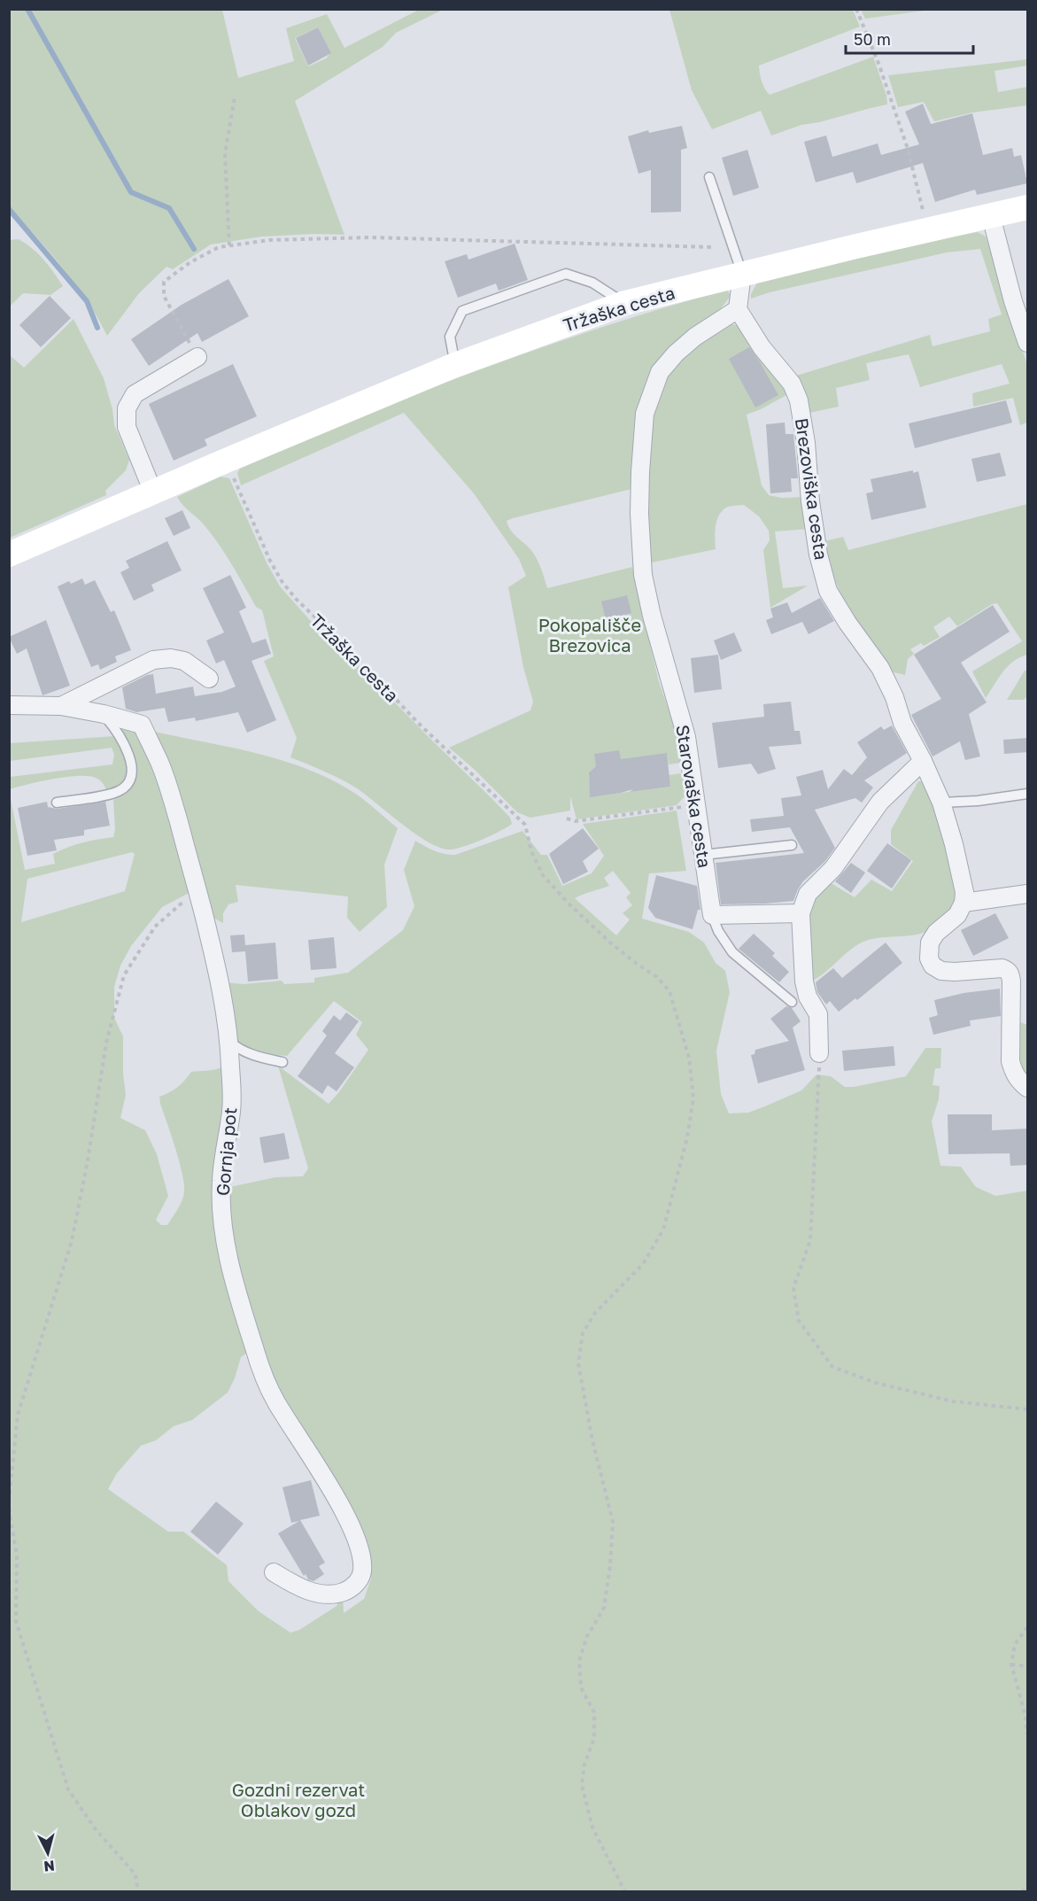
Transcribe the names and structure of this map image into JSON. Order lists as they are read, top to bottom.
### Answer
{
  "streets": {
    "main road": ["Tržaška cesta"],
    "street": ["Brezoviška cesta", "Starovaška cesta", "Gornja pot"]
  },
  "crossings": [
    ["Brezoviška cesta", "Starovaška cesta"]
  ],
  "parks": ["Pokopališče Brezovica", "Gozdni rezervat Oblakov gozd"],
  "scale_bar": "50 m",
  "north": "bottom"
}
